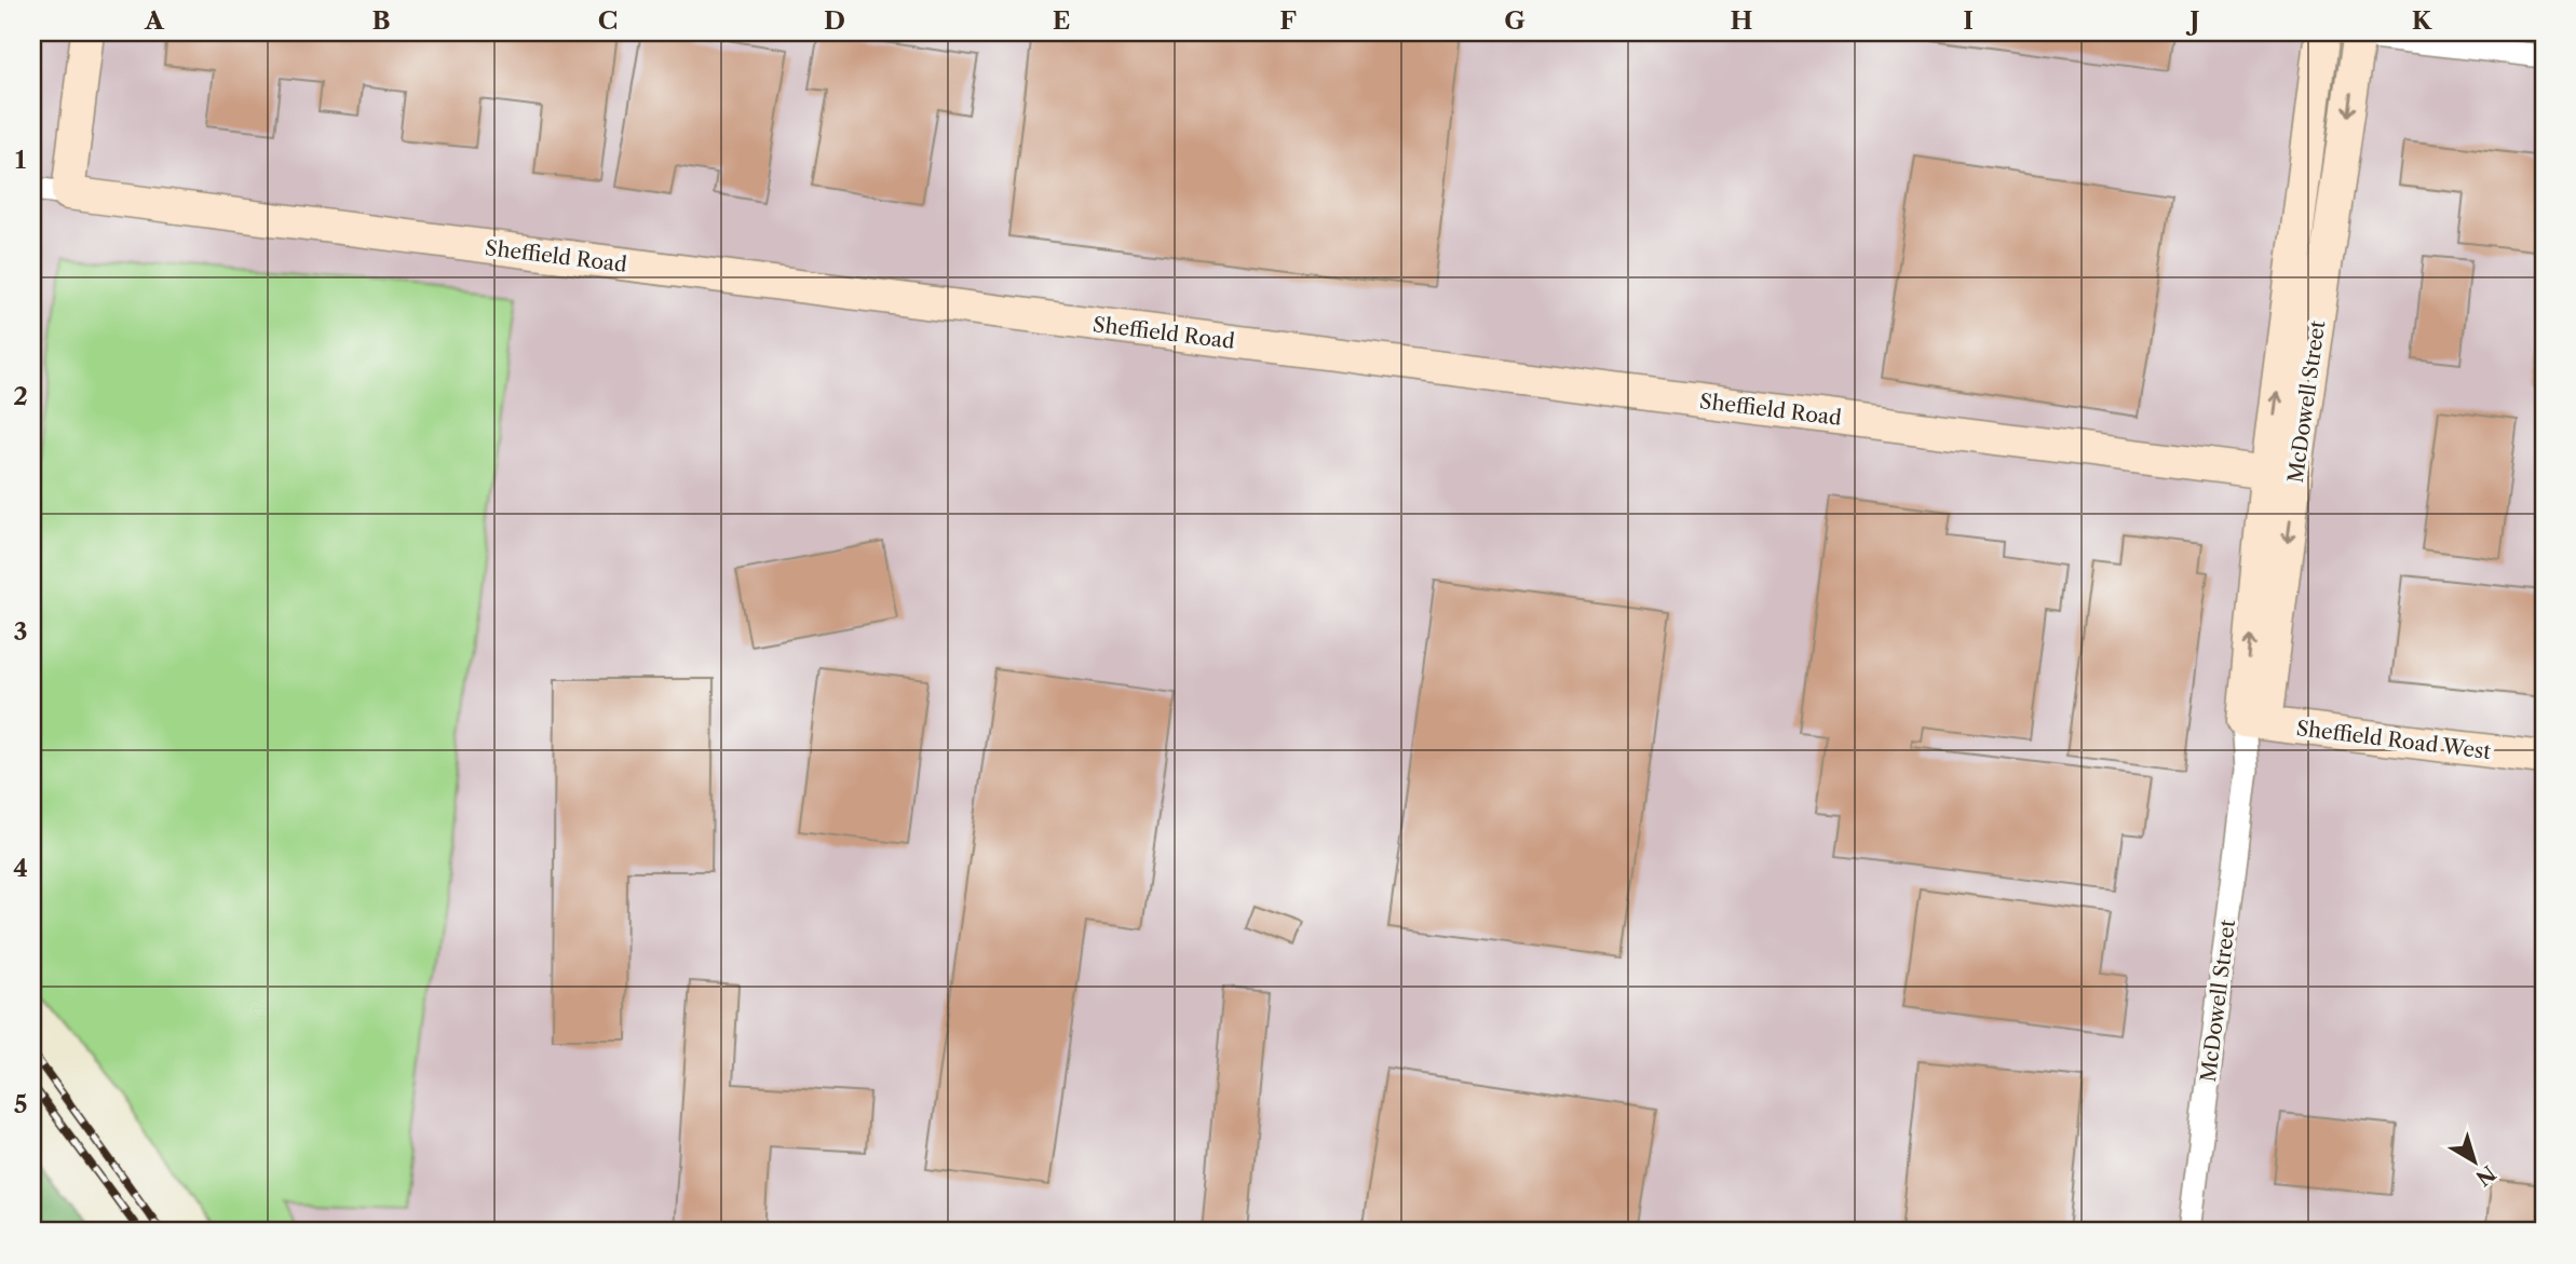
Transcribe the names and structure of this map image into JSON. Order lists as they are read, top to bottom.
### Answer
{
  "streets": {
    "street": ["Sheffield Road", "McDowell Street", "Sheffield Road West"]
  },
  "crossings": [
    ["Sheffield Road", "McDowell Street"],
    ["McDowell Street", "Sheffield Road West"]
  ],
  "north": "bottom right",
  "grid": {
    "columns": [
      "A",
      "B",
      "C",
      "D",
      "E",
      "F",
      "G",
      "H",
      "I",
      "J",
      "K"
    ],
    "rows": [
      "1",
      "2",
      "3",
      "4",
      "5"
    ]
  }
}
